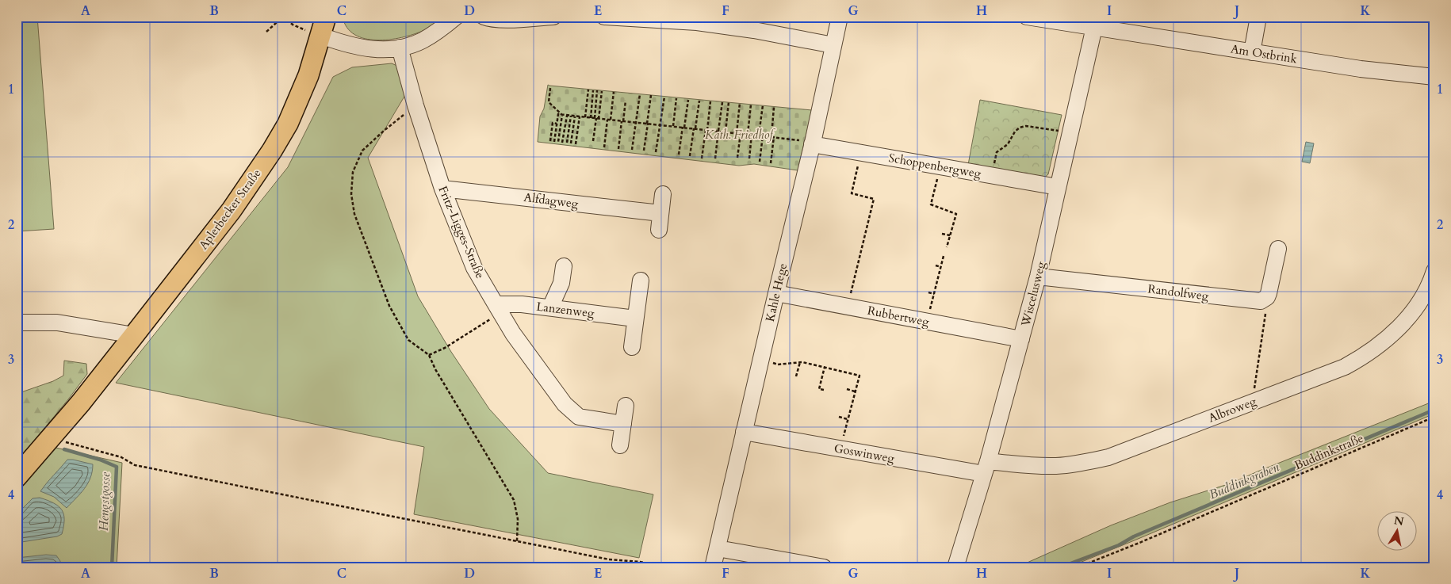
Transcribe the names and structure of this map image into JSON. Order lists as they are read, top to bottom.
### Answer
{
  "streets": {
    "main road": ["Aplerbecker Straße"],
    "street": [
      "Am Ostbrink",
      "Schoppenbergweg",
      "Alfdagweg",
      "Fritz-Ligges-Straße",
      "Kahle Hege",
      "Randolfweg",
      "Wiscelusweg",
      "Lanzenweg",
      "Rubbertweg",
      "Albroweg",
      "Goswinweg"
    ],
    "path": ["Buddinkstraße"]
  },
  "crossings": [
    ["Am Ostbrink", "Wiscelusweg"],
    ["Schoppenbergweg", "Kahle Hege"],
    ["Schoppenbergweg", "Wiscelusweg"],
    ["Alfdagweg", "Fritz-Ligges-Straße"],
    ["Fritz-Ligges-Straße", "Lanzenweg"],
    ["Kahle Hege", "Rubbertweg"],
    ["Kahle Hege", "Goswinweg"],
    ["Randolfweg", "Wiscelusweg"],
    ["Wiscelusweg", "Rubbertweg"],
    ["Wiscelusweg", "Albroweg"],
    ["Wiscelusweg", "Goswinweg"],
    ["Albroweg", "Goswinweg"]
  ],
  "water": ["Buddinkgraben", "Hengstgosse"],
  "parks": ["Kath. Friedhof"],
  "north": "top",
  "grid": {
    "columns": [
      "A",
      "B",
      "C",
      "D",
      "E",
      "F",
      "G",
      "H",
      "I",
      "J",
      "K"
    ],
    "rows": [
      "1",
      "2",
      "3",
      "4"
    ]
  }
}
